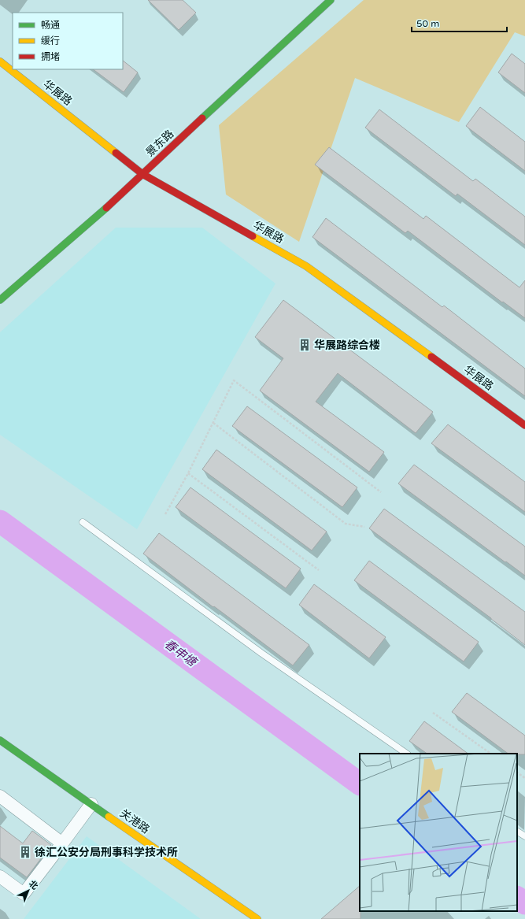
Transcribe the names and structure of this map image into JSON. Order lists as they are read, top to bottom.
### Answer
{
  "streets": {
    "street": ["华展路", "景东路", "关港路"]
  },
  "crossings": [
    ["华展路", "景东路"]
  ],
  "water": ["春申塘"],
  "places": {
    "building": ["华展路综合楼", "徐汇公安分局刑事科学技术所"]
  },
  "legend": ["畅通", "缓行", "拥堵"],
  "scale_bar": "50 m",
  "north": "top right"
}
